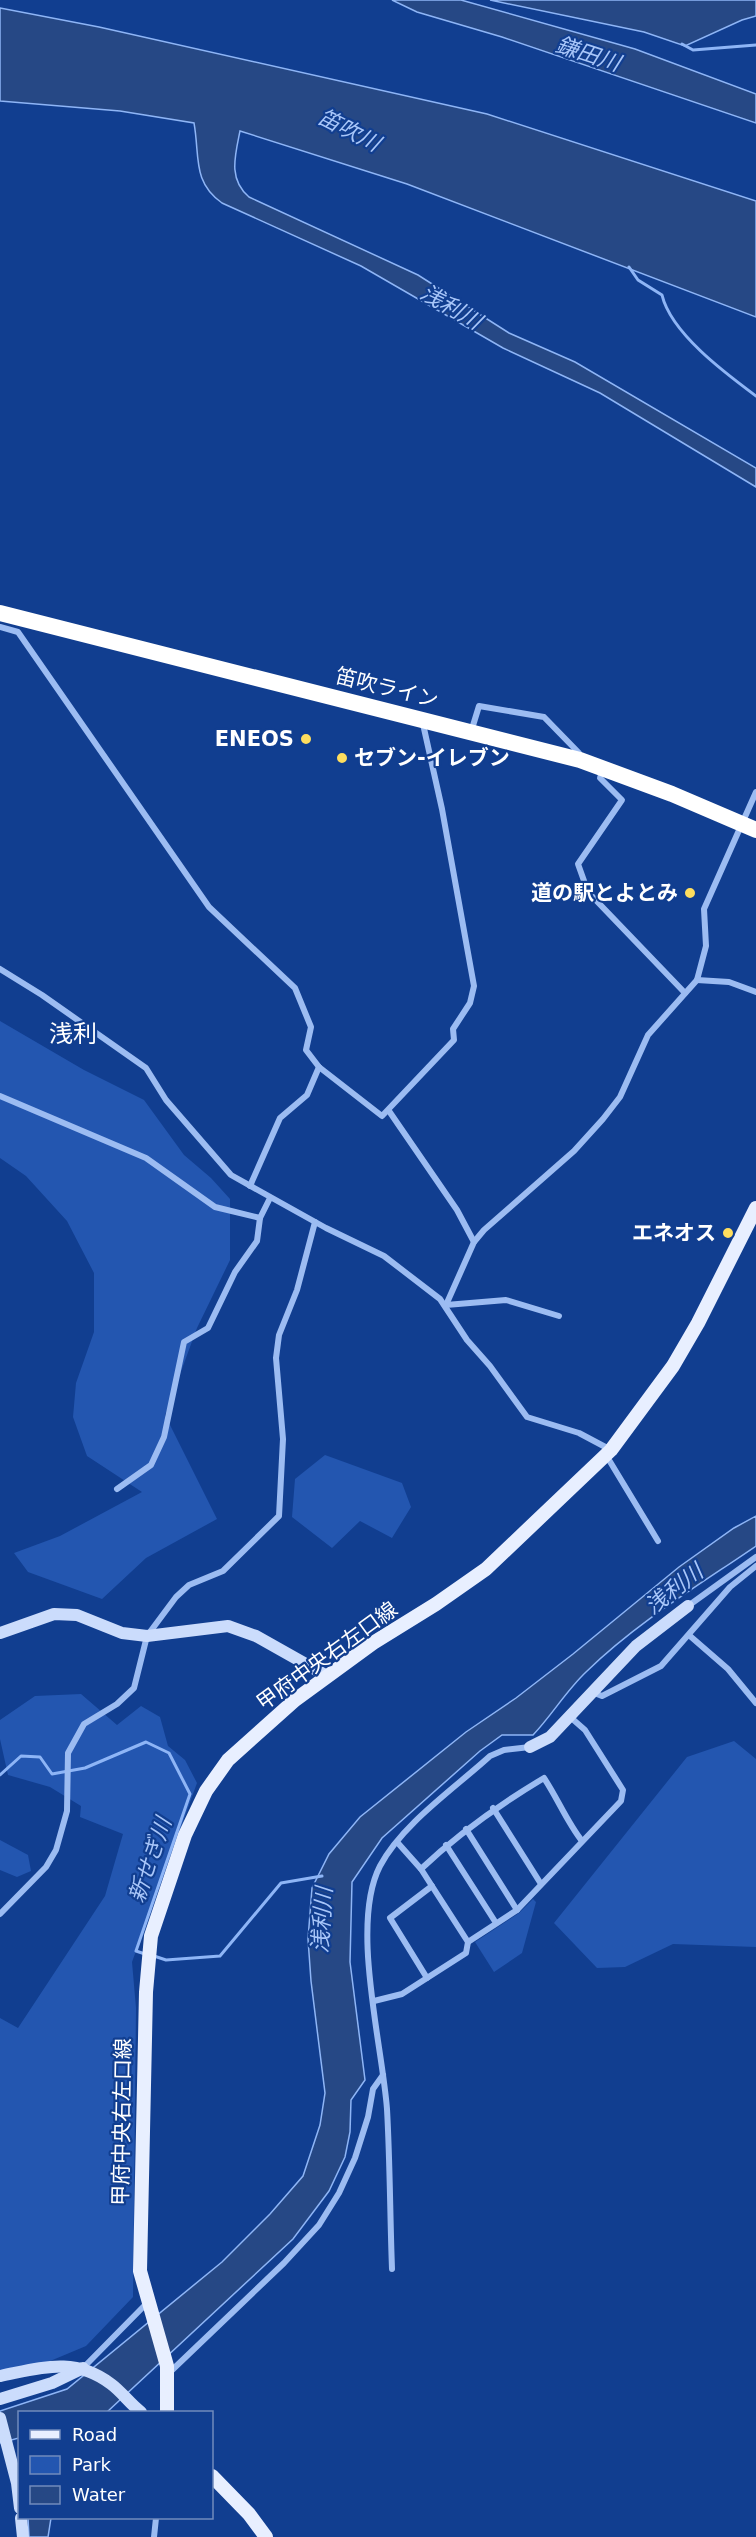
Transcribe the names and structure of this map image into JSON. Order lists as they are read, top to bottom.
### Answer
{
  "streets": {
    "highway": ["笛吹ライン"],
    "main road": ["甲府中央右左口線"]
  },
  "districts": ["浅利"],
  "water": [
    "鎌田川",
    "笛吹川",
    "浅利川",
    "新せぎ川"
  ],
  "places": [
    "ENEOS",
    "セブン-イレブン",
    "道の駅とよとみ",
    "エネオス"
  ],
  "legend": ["Road", "Park", "Water"]
}
